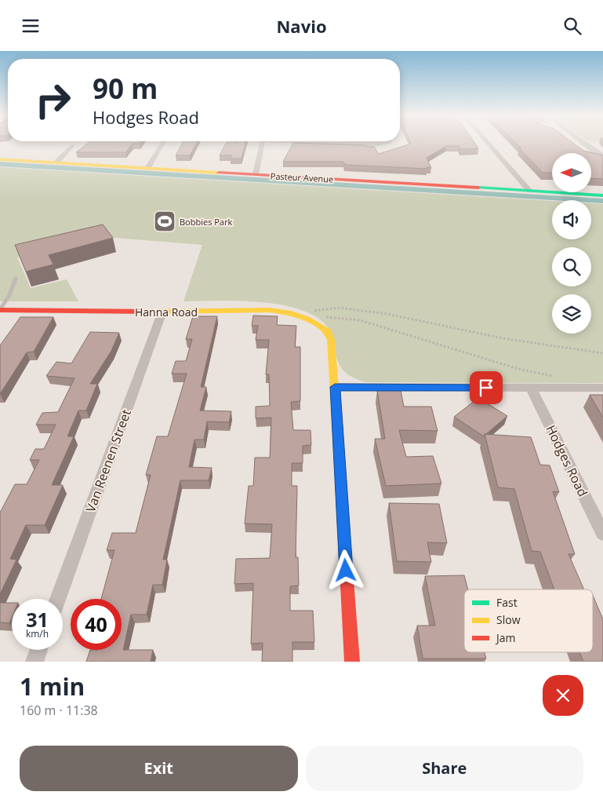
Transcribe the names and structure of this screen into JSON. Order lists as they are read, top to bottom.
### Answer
{
  "streets": {
    "street": [
      "Pasteur Avenue",
      "Hanna Road",
      "Van Reenen Street",
      "Hodges Road"
    ]
  },
  "crossings": [
    ["Hanna Road", "Van Reenen Street"]
  ],
  "places": {
    "sports": ["Bobbies Park"]
  },
  "legend": ["Fast", "Slow", "Jam"],
  "north": "left",
  "page": {
    "header": "Navio",
    "turn": ["90 m", "Hodges Road"],
    "speed": "31 km/h",
    "limit": "40",
    "heading": ["1 min", "160 m · 11:38"],
    "buttons": ["Exit", "Share"]
  }
}
